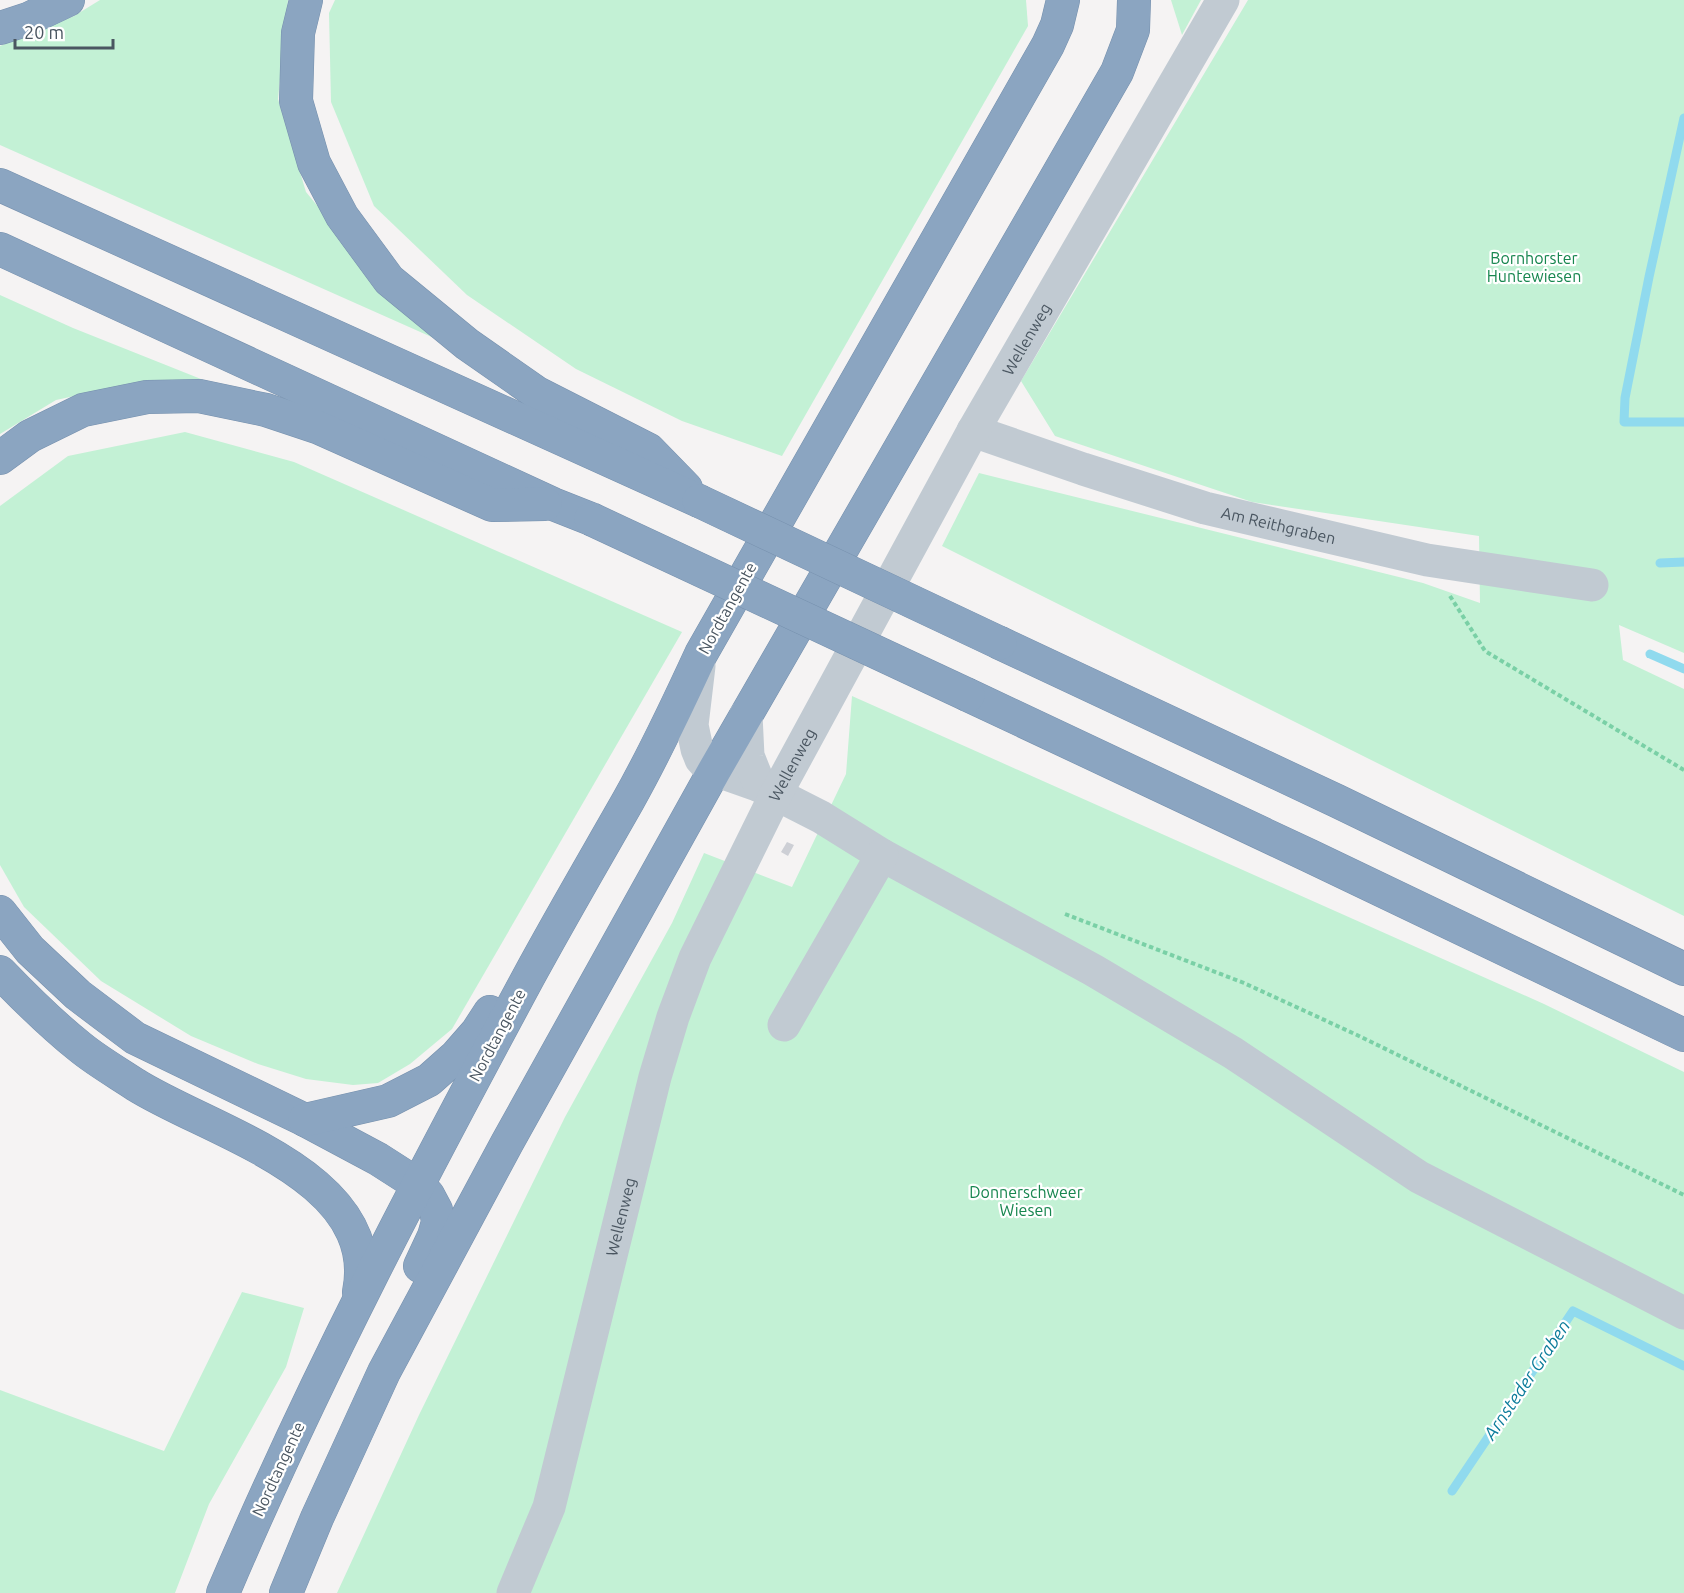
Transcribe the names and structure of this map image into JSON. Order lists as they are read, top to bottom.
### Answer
{
  "streets": {
    "highway": ["Nordtangente"],
    "street": ["Wellenweg", "Am Reithgraben"]
  },
  "crossings": [
    ["Wellenweg", "Am Reithgraben"]
  ],
  "water": ["Arnsteder Graben"],
  "parks": ["Bornhorster Huntewiesen", "Donnerschweer Wiesen"],
  "scale_bar": "20 m"
}
